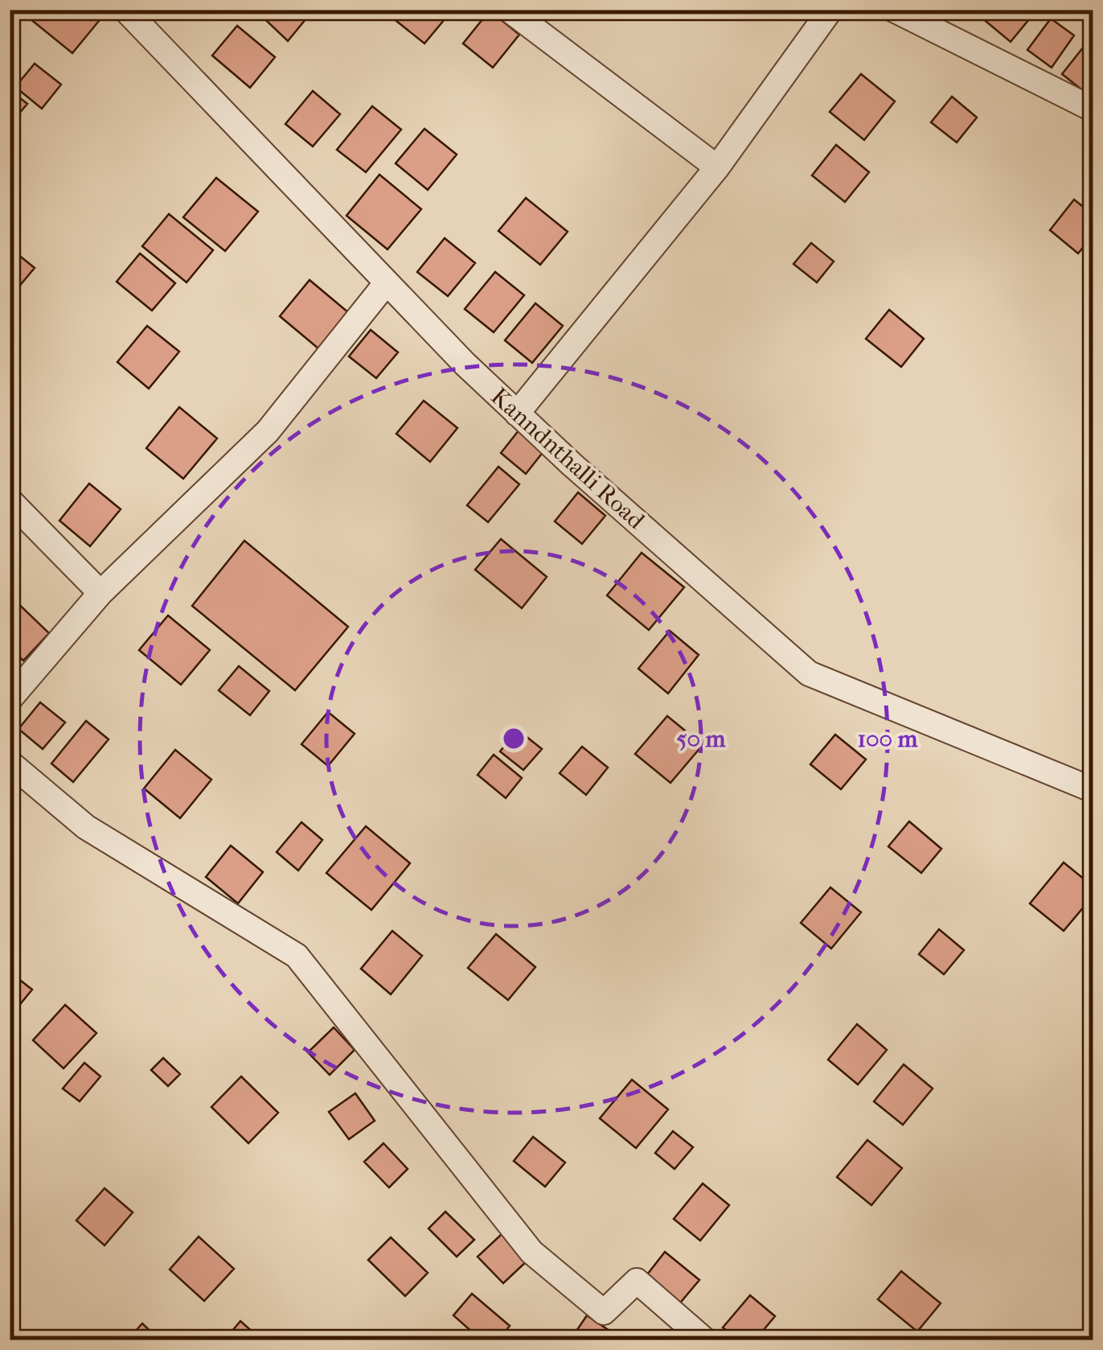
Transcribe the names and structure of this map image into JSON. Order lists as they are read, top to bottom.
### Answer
{
  "streets": {
    "street": ["Kanndnthalli Road"]
  },
  "rings": ["50 m", "100 m"]
}
